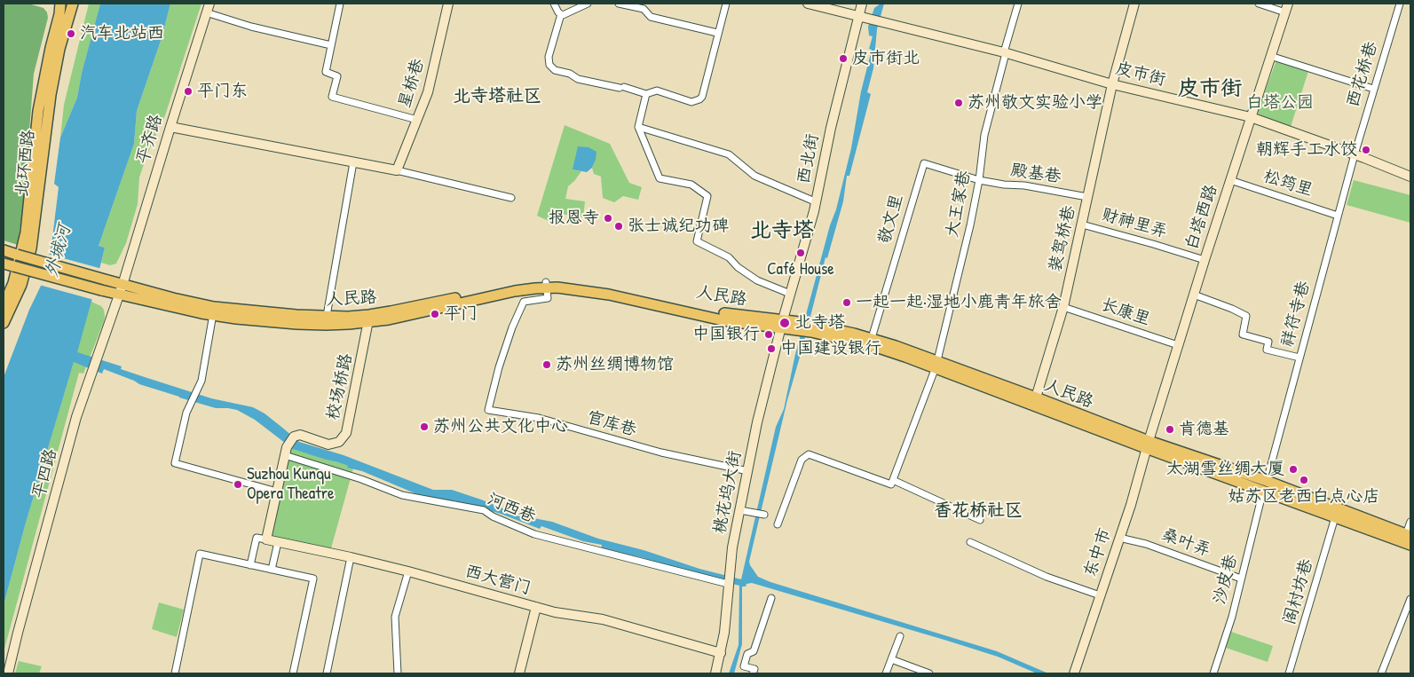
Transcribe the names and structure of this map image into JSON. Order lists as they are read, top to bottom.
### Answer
{
  "streets": {
    "main road": ["北环西路", "人民路"],
    "street": [
      "皮市街",
      "西花桥巷",
      "星桥巷",
      "平齐路",
      "西北街",
      "殿基巷",
      "松筠里",
      "大王家巷",
      "白塔西路",
      "敬文里",
      "财神里弄",
      "装驾桥巷",
      "长康里",
      "祥符寺巷",
      "校场桥路",
      "官库巷",
      "平四路",
      "桃花坞大街",
      "河西巷",
      "桑叶弄",
      "东中市",
      "沙皮巷",
      "西大营门",
      "阁村坊巷"
    ]
  },
  "crossings": [
    ["皮市街", "西花桥巷"],
    ["皮市街", "西北街"],
    ["皮市街", "大王家巷"],
    ["皮市街", "白塔西路"],
    ["皮市街", "装驾桥巷"],
    ["皮市街", "祥符寺巷"],
    ["西花桥巷", "祥符寺巷"],
    ["平齐路", "人民路"],
    ["平齐路", "平四路"],
    ["西北街", "人民路"],
    ["西北街", "桃花坞大街"],
    ["殿基巷", "大王家巷"],
    ["殿基巷", "敬文里"],
    ["殿基巷", "装驾桥巷"],
    ["松筠里", "白塔西路"],
    ["松筠里", "祥符寺巷"],
    ["大王家巷", "敬文里"],
    ["大王家巷", "人民路"],
    ["白塔西路", "财神里弄"],
    ["白塔西路", "人民路"],
    ["白塔西路", "长康里"],
    ["白塔西路", "东中市"],
    ["敬文里", "人民路"],
    ["财神里弄", "装驾桥巷"],
    ["装驾桥巷", "人民路"],
    ["装驾桥巷", "长康里"],
    ["人民路", "祥符寺巷"],
    ["人民路", "校场桥路"],
    ["人民路", "官库巷"],
    ["人民路", "平四路"],
    ["人民路", "桃花坞大街"],
    ["人民路", "东中市"],
    ["人民路", "沙皮巷"],
    ["人民路", "阁村坊巷"],
    ["祥符寺巷", "沙皮巷"],
    ["校场桥路", "河西巷"],
    ["校场桥路", "西大营门"],
    ["官库巷", "桃花坞大街"],
    ["桃花坞大街", "河西巷"],
    ["桃花坞大街", "西大营门"],
    ["桑叶弄", "东中市"],
    ["桑叶弄", "沙皮巷"]
  ],
  "districts": [
    "皮市街",
    "北寺塔社区",
    "北寺塔",
    "香花桥社区"
  ],
  "water": ["外城河"],
  "parks": ["白塔公园"],
  "places": [
    "汽车北站西",
    "皮市街北",
    "平门东",
    "苏州敬文实验小学",
    "朝辉手工水饺",
    "报恩寺",
    "张士诚纪功碑",
    "Café House",
    "一起一起·湿地小鹿青年旅舍",
    "平门",
    "北寺塔",
    "中国银行",
    "中国建设银行",
    "苏州丝绸博物馆",
    "苏州公共文化中心",
    "肯德基",
    "太湖雪丝绸大厦",
    "姑苏区老西白点心店",
    "Suzhou Kunqu Opera Theatre"
  ]
}
